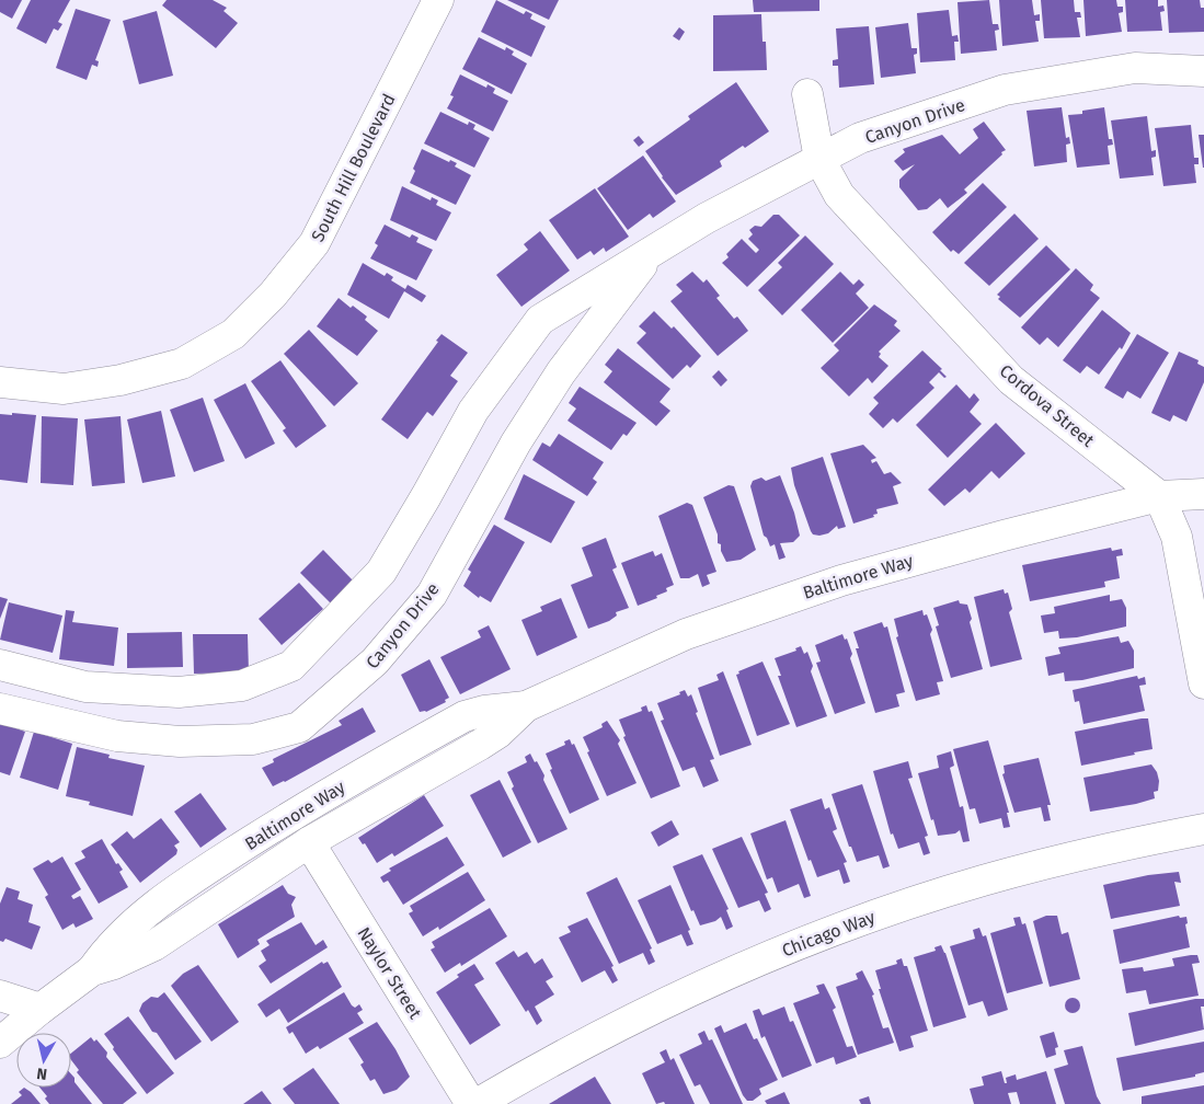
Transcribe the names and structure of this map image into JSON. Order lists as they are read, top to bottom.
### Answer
{
  "streets": {
    "street": [
      "Canyon Drive",
      "South Hill Boulevard",
      "Cordova Street",
      "Baltimore Way",
      "Chicago Way",
      "Naylor Street"
    ]
  },
  "crossings": [
    ["Canyon Drive", "Cordova Street"],
    ["Cordova Street", "Baltimore Way"],
    ["Baltimore Way", "Naylor Street"]
  ],
  "north": "bottom"
}
